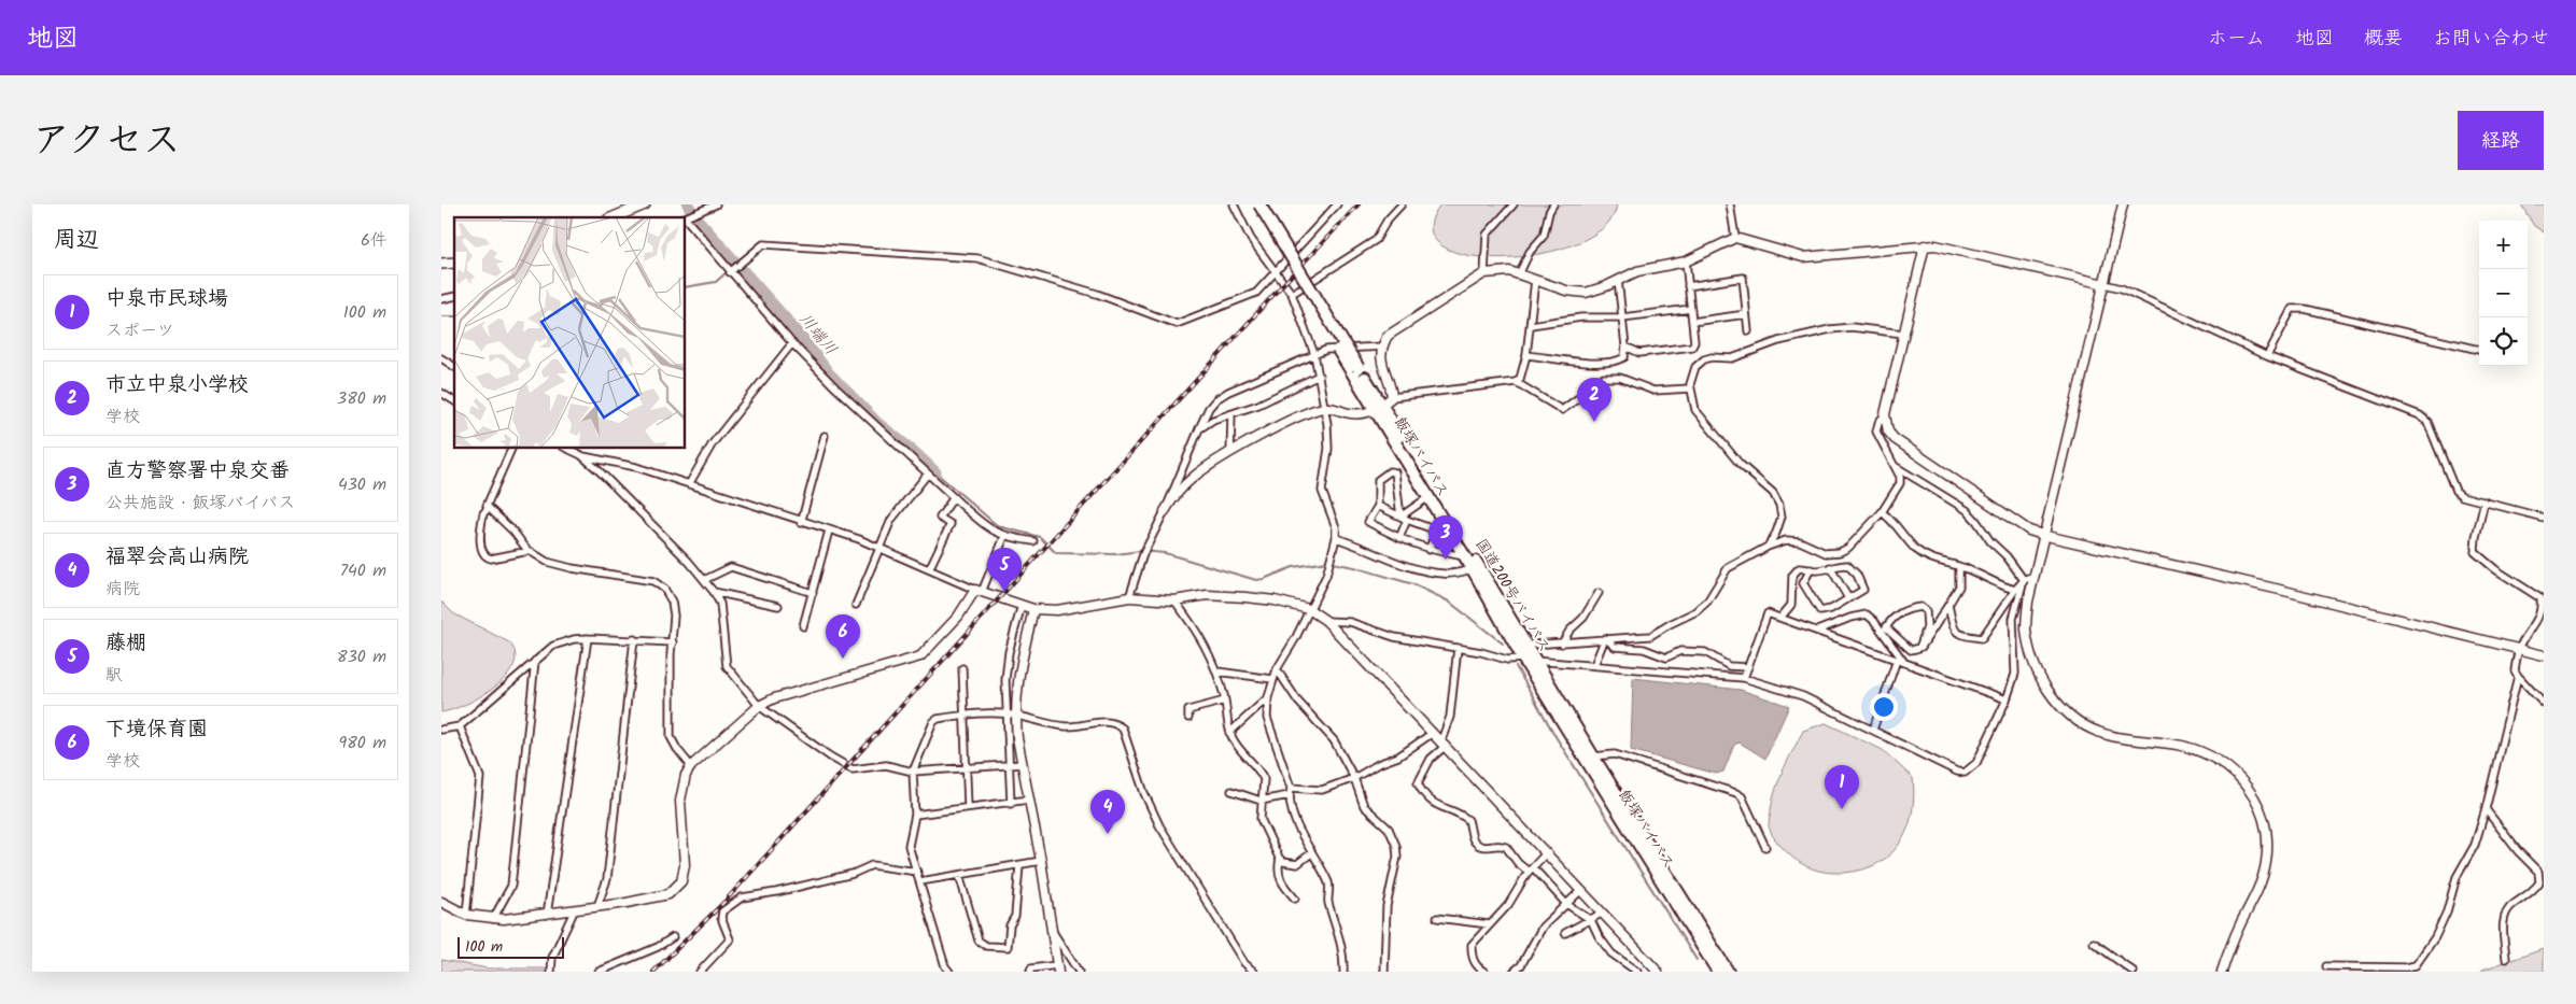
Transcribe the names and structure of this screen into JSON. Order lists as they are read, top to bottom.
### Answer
{
  "streets": {
    "highway": ["飯塚バイパス", "国道200号バイパス"]
  },
  "crossings": [
    ["飯塚バイパス", "国道200号バイパス"]
  ],
  "water": ["川端川"],
  "scale_bar": "100 m",
  "page": {
    "header": "地図",
    "nav": [
      "ホーム",
      "地図",
      "概要",
      "お問い合わせ"
    ],
    "title": "アクセス",
    "buttons": "経路",
    "heading": ["周辺", "6件"],
    "map_buttons": ["+", "−"],
    "list": [
      {
        "mark": "1",
        "name": "中泉市民球場",
        "note": "スポーツ",
        "value": "100 m"
      },
      {
        "mark": "2",
        "name": "市立中泉小学校",
        "note": "学校",
        "value": "380 m"
      },
      {
        "mark": "3",
        "name": "直方警察署中泉交番",
        "note": "公共施設 · 飯塚バイパス",
        "value": "430 m"
      },
      {
        "mark": "4",
        "name": "福翠会高山病院",
        "note": "病院",
        "value": "740 m"
      },
      {
        "mark": "5",
        "name": "藤棚",
        "note": "駅",
        "value": "830 m"
      },
      {
        "mark": "6",
        "name": "下境保育園",
        "note": "学校",
        "value": "980 m"
      }
    ],
    "pins": [
      "2",
      "3",
      "5",
      "6",
      "1",
      "4"
    ],
    "scale": "100 m"
  }
}
